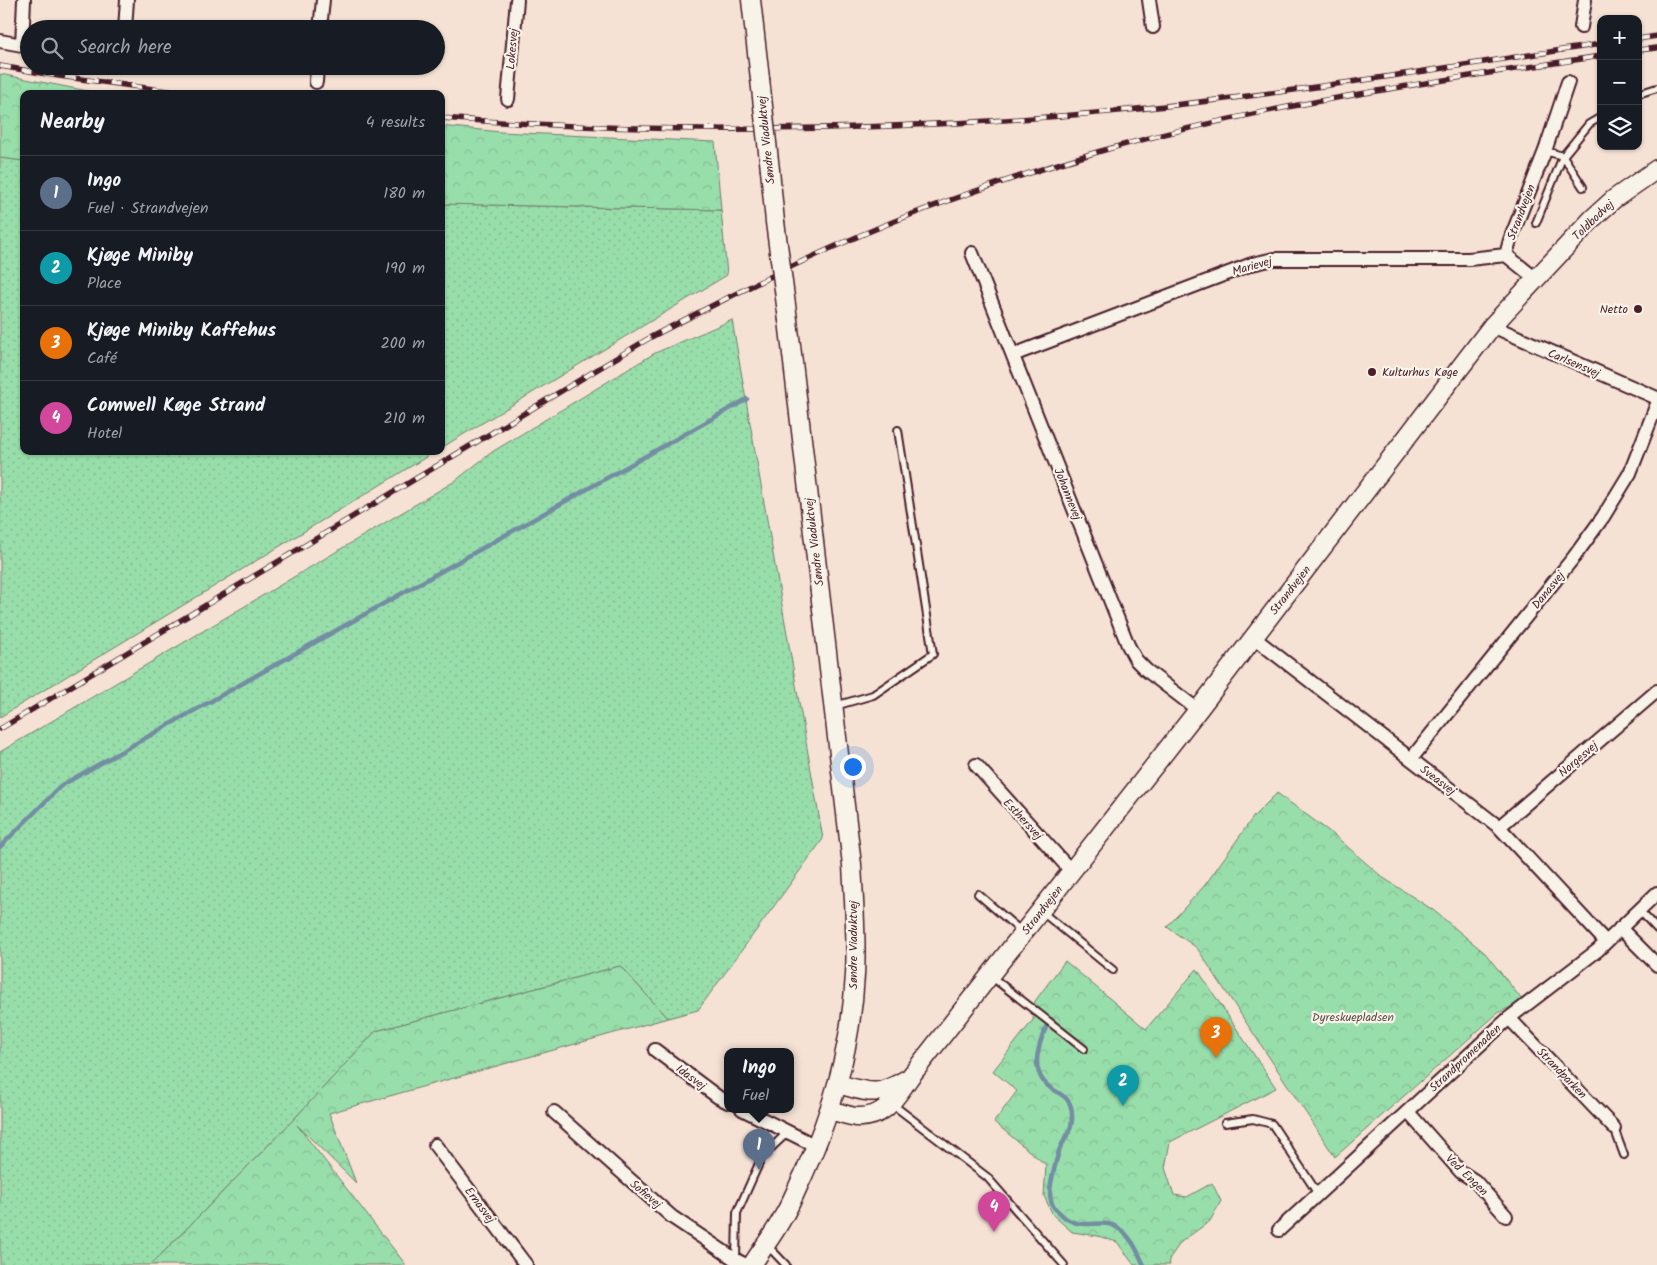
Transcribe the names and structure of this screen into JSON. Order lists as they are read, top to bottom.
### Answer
{
  "streets": {
    "street": [
      "Lokesvej",
      "Søndre Viaduktvej",
      "Strandvejen",
      "Toldbodvej",
      "Marievej",
      "Carlsensvej",
      "Johannevej",
      "Danasvej",
      "Norgesvej",
      "Sveasvej",
      "Esthersvej",
      "Strandpromenaden",
      "Strandparken",
      "Idasvej",
      "Ved Engen",
      "Sofievej",
      "Ernasvej"
    ]
  },
  "crossings": [
    ["Søndre Viaduktvej", "Strandvejen"],
    ["Strandvejen", "Toldbodvej"],
    ["Strandvejen", "Marievej"],
    ["Strandvejen", "Carlsensvej"],
    ["Strandvejen", "Johannevej"],
    ["Strandvejen", "Sveasvej"],
    ["Strandvejen", "Esthersvej"],
    ["Marievej", "Johannevej"],
    ["Danasvej", "Sveasvej"],
    ["Norgesvej", "Sveasvej"],
    ["Sveasvej", "Strandpromenaden"],
    ["Strandpromenaden", "Strandparken"],
    ["Strandpromenaden", "Ved Engen"]
  ],
  "parks": ["Dyreskuepladsen"],
  "places": ["Netto", "Kulturhus Køge"],
  "page": {
    "map_buttons": ["+", "−"],
    "search": "Search here",
    "heading": ["Nearby", "4 results"],
    "list": [
      {
        "mark": "1",
        "name": "Ingo",
        "note": "Fuel · Strandvejen",
        "value": "180 m"
      },
      {
        "mark": "2",
        "name": "Kjøge Miniby",
        "note": "Place",
        "value": "190 m"
      },
      {
        "mark": "3",
        "name": "Kjøge Miniby Kaffehus",
        "note": "Café",
        "value": "200 m"
      },
      {
        "mark": "4",
        "name": "Comwell Køge Strand",
        "note": "Hotel",
        "value": "210 m"
      }
    ],
    "pins": [
      "3",
      "2",
      "1",
      "4"
    ],
    "popup": ["Ingo", "Fuel"]
  }
}
